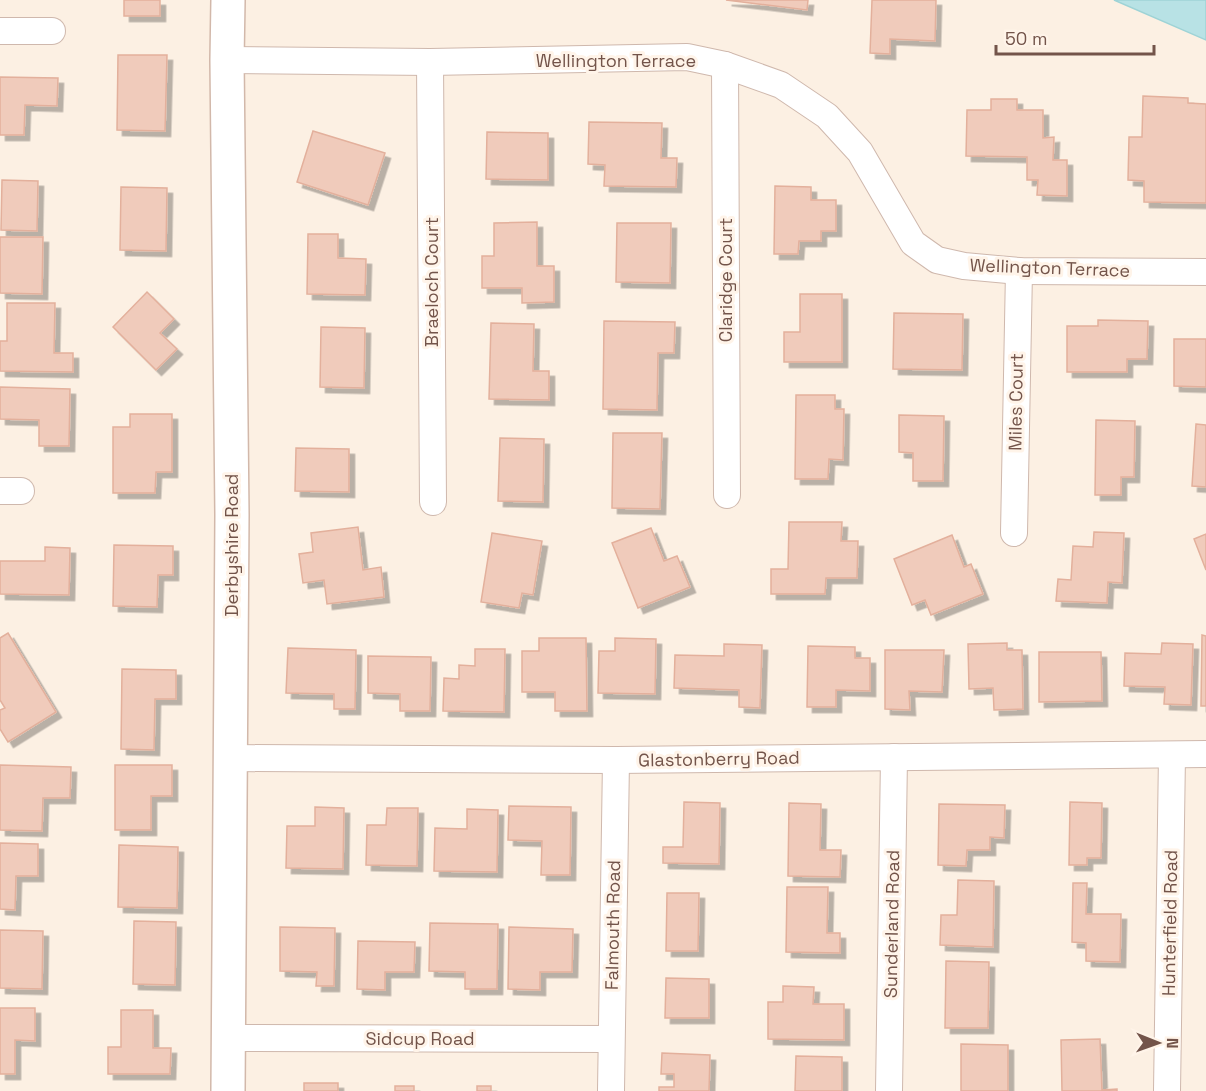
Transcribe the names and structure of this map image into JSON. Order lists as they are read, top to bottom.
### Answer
{
  "streets": {
    "street": [
      "Wellington Terrace",
      "Claridge Court",
      "Braeloch Court",
      "Miles Court",
      "Derbyshire Road",
      "Glastonberry Road",
      "Hunterfield Road",
      "Sunderland Road",
      "Falmouth Road",
      "Sidcup Road"
    ]
  },
  "crossings": [
    ["Wellington Terrace", "Claridge Court"],
    ["Wellington Terrace", "Braeloch Court"],
    ["Wellington Terrace", "Miles Court"],
    ["Wellington Terrace", "Derbyshire Road"],
    ["Derbyshire Road", "Glastonberry Road"],
    ["Derbyshire Road", "Sidcup Road"],
    ["Glastonberry Road", "Hunterfield Road"],
    ["Glastonberry Road", "Sunderland Road"],
    ["Glastonberry Road", "Falmouth Road"],
    ["Falmouth Road", "Sidcup Road"]
  ],
  "scale_bar": "50 m",
  "north": "right"
}
